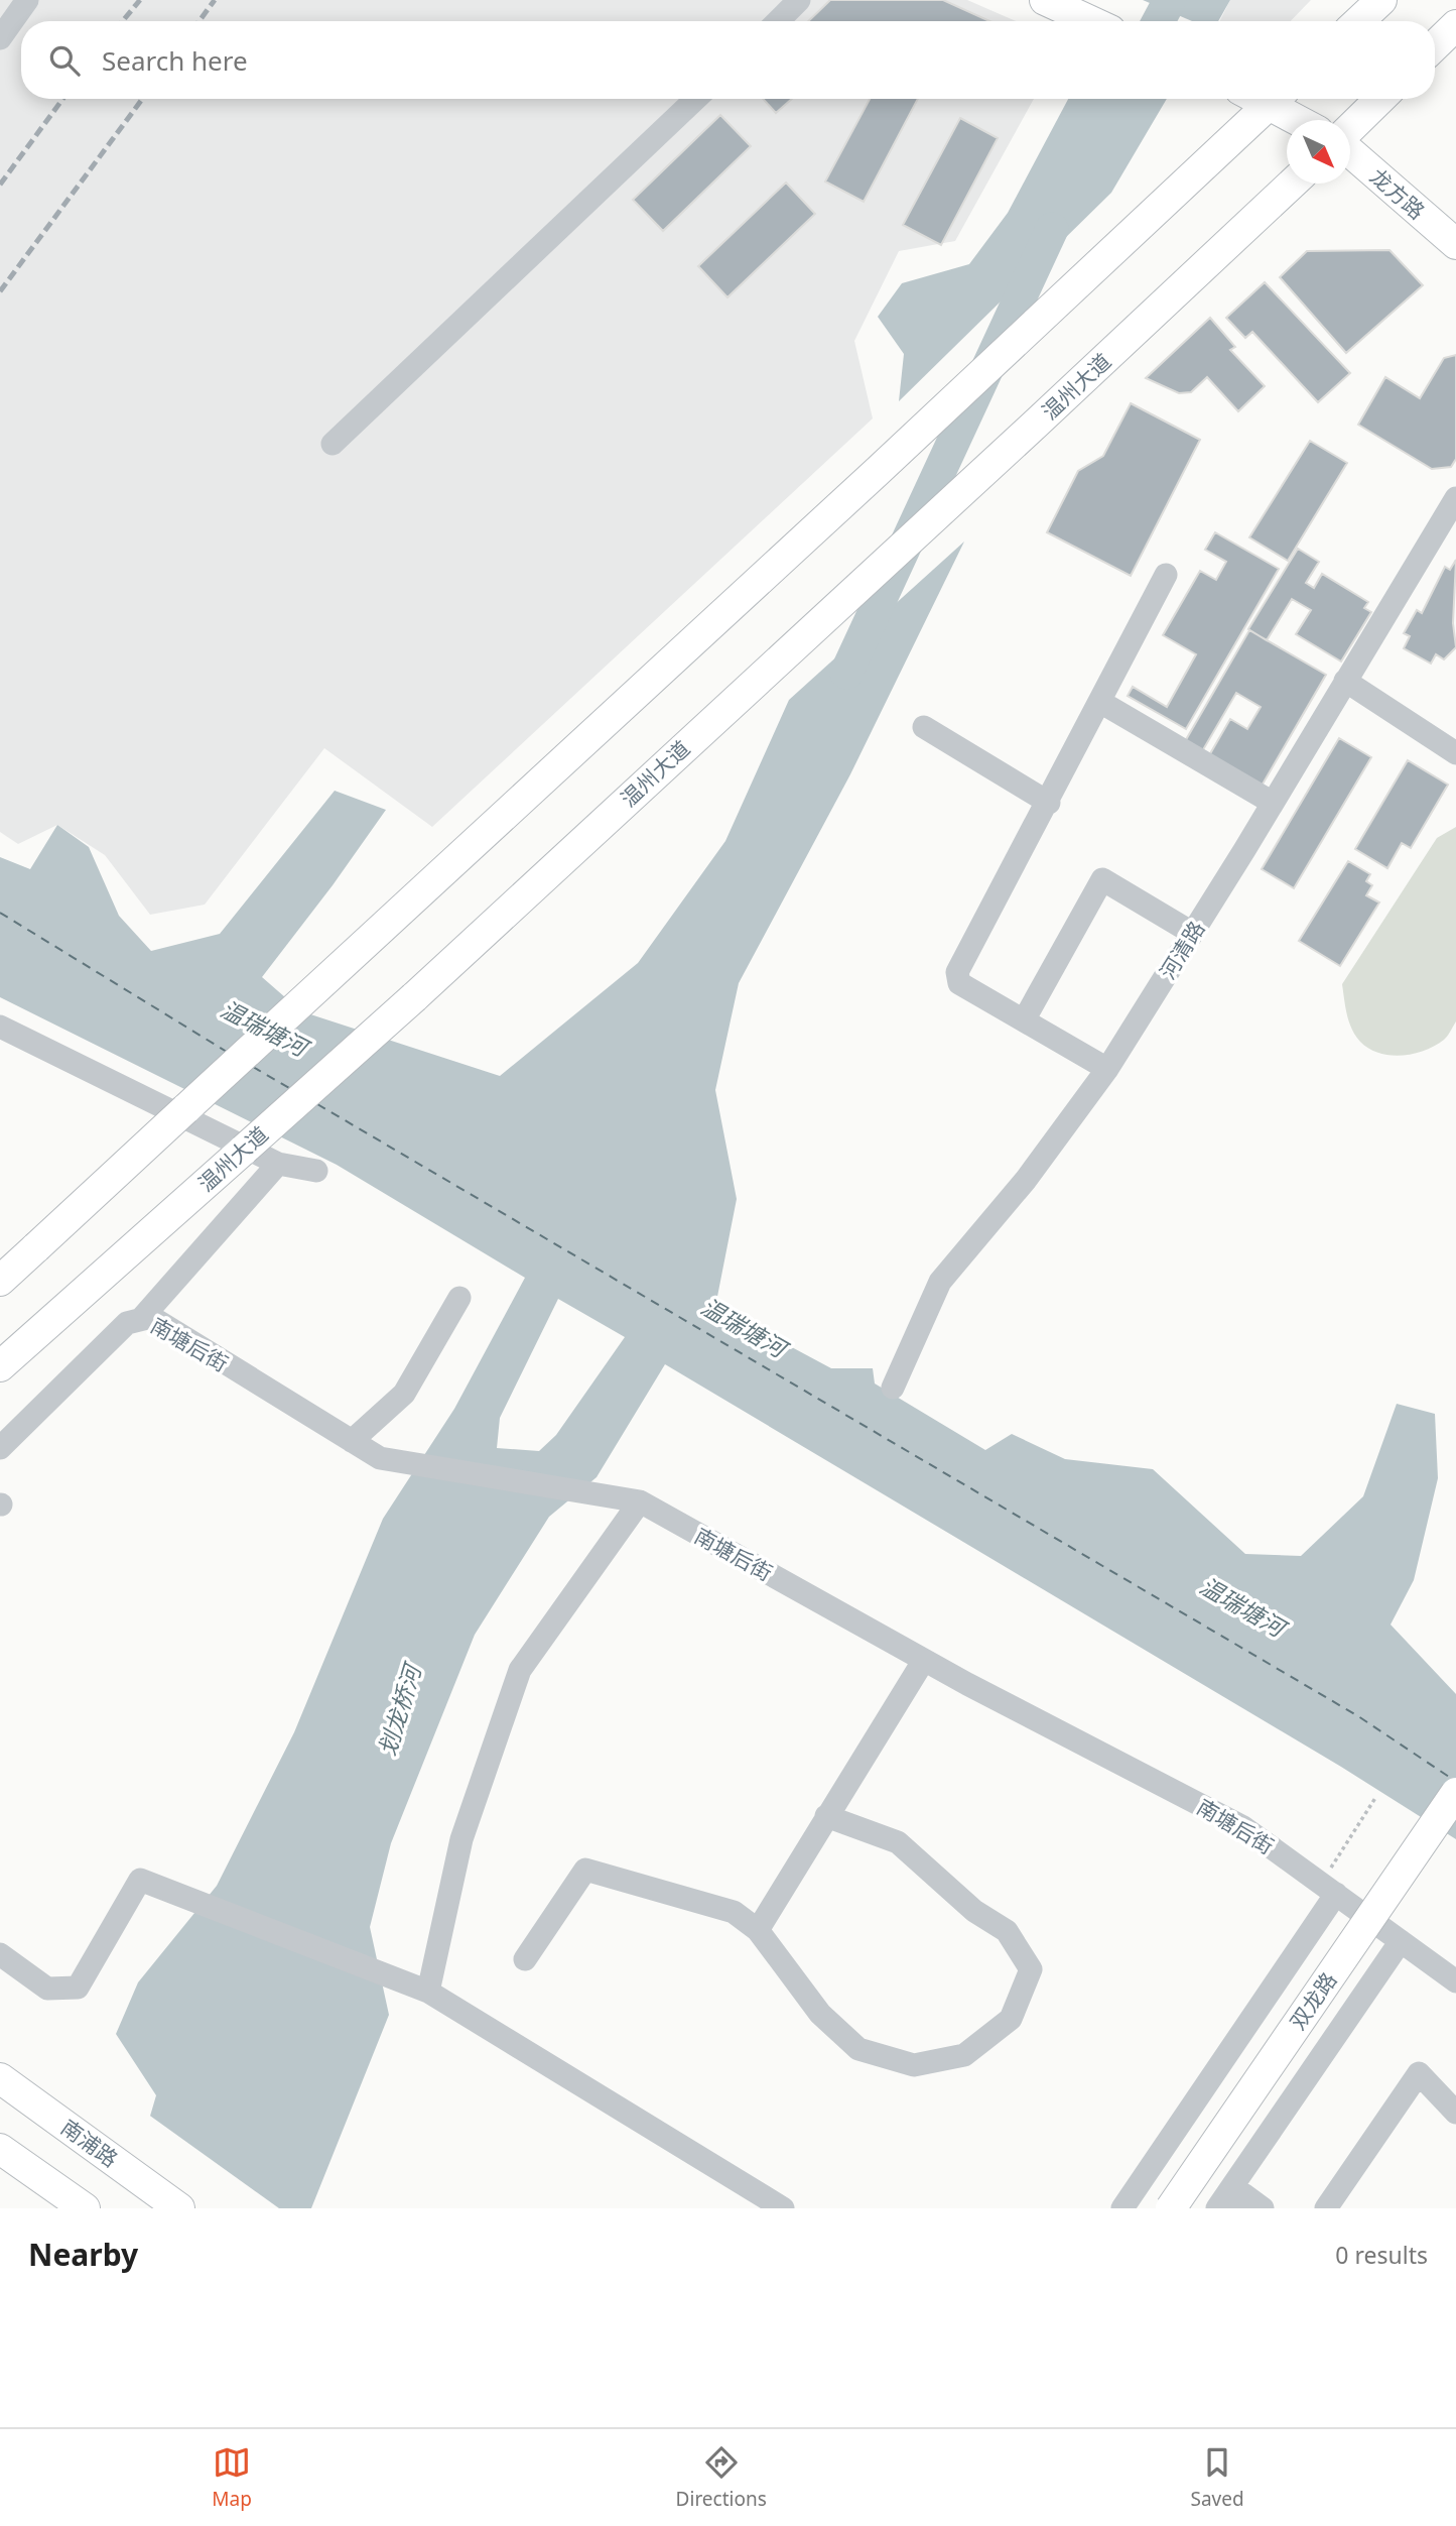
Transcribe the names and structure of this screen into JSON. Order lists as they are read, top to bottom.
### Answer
{
  "streets": {
    "main road": [
      "龙方路",
      "温州大道",
      "双龙路",
      "南浦路"
    ],
    "street": ["河清路", "南塘后街"]
  },
  "water": ["温瑞塘河", "划龙桥河"],
  "north": "bottom right",
  "page": {
    "search": "Search here",
    "heading": ["Nearby", "0 results"],
    "nav": ["Map", "Directions", "Saved"]
  }
}
